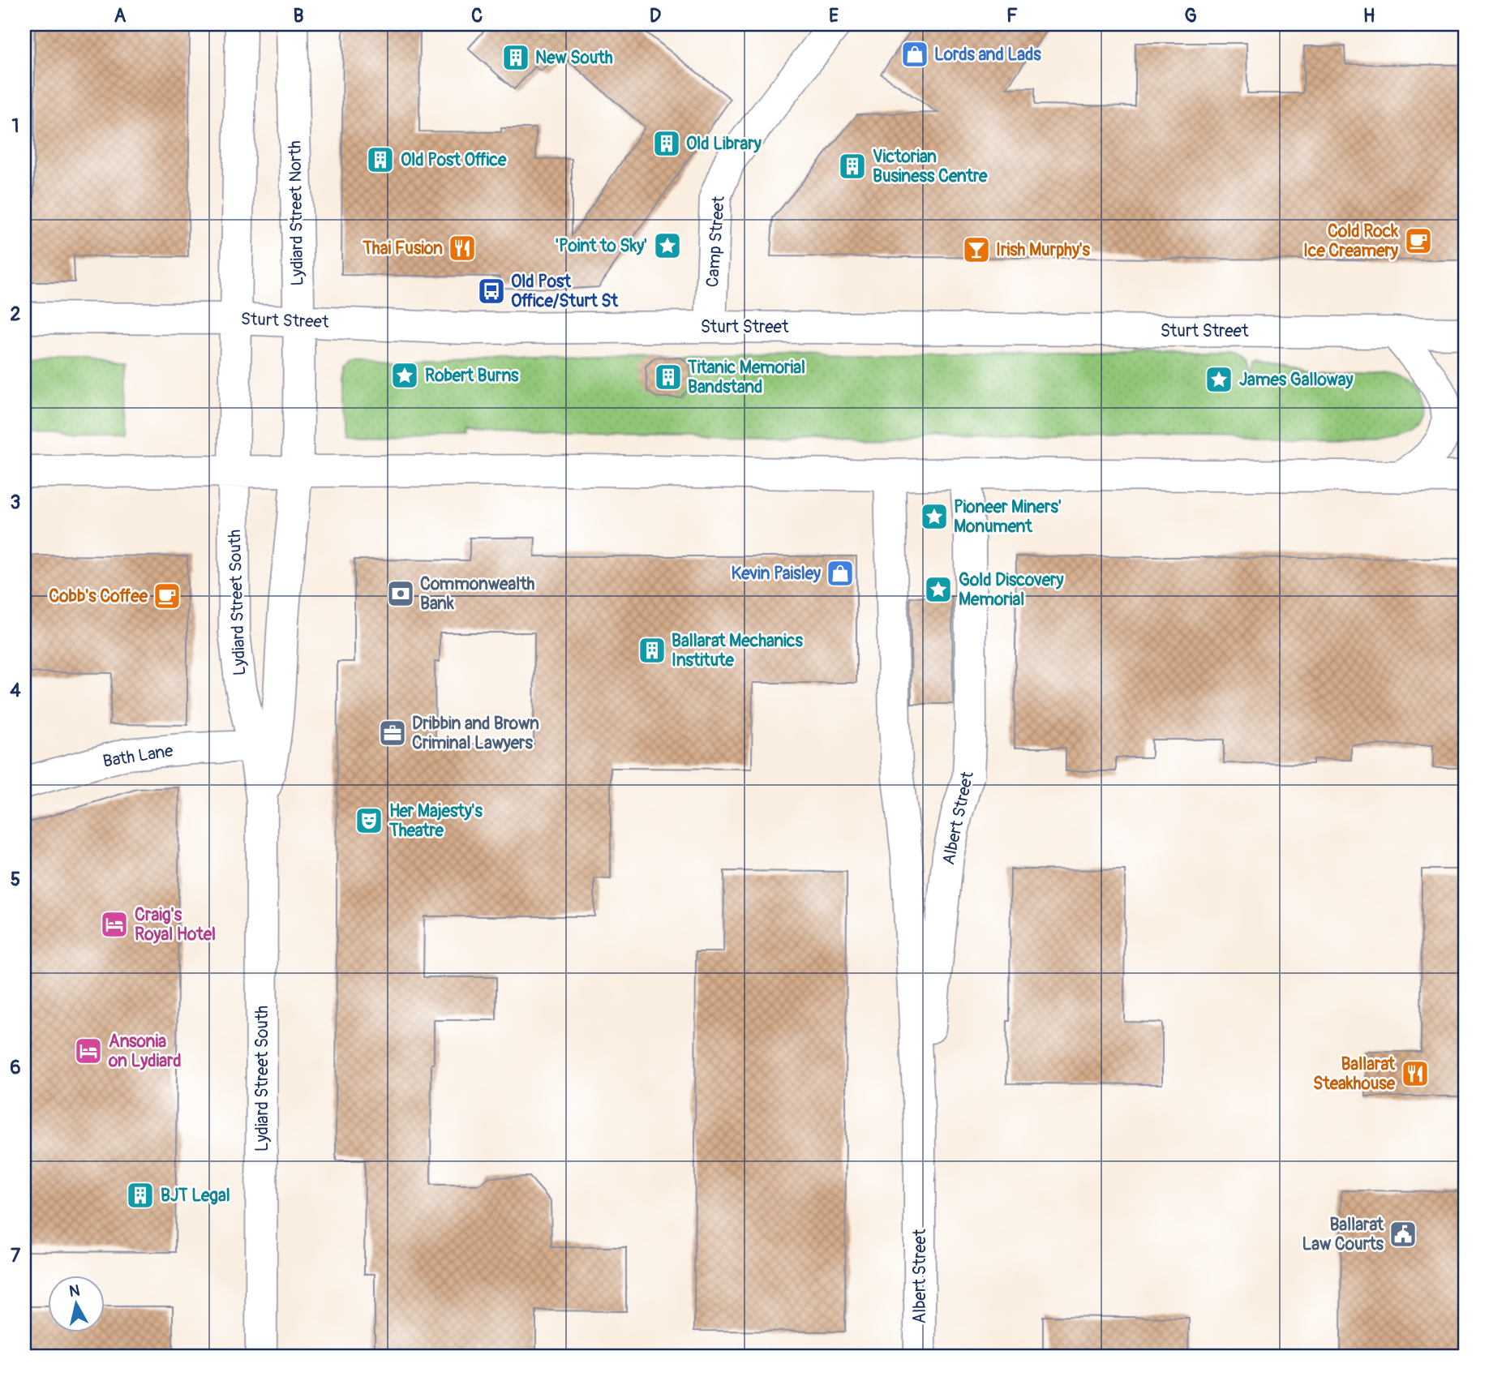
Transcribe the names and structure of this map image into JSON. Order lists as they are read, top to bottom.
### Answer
{
  "streets": {
    "street": [
      "Lydiard Street North",
      "Camp Street",
      "Sturt Street",
      "Lydiard Street South",
      "Bath Lane",
      "Albert Street"
    ]
  },
  "crossings": [
    ["Lydiard Street North", "Sturt Street"],
    ["Lydiard Street North", "Lydiard Street South"],
    ["Camp Street", "Sturt Street"],
    ["Lydiard Street South", "Bath Lane"]
  ],
  "places": {
    "shop": ["Lords and Lads", "Kevin Paisley"],
    "building": [
      "New South",
      "Old Library",
      "Old Post Office",
      "Victorian Business Centre",
      "Titanic Memorial Bandstand",
      "Ballarat Mechanics Institute",
      "BJT Legal"
    ],
    "cafe": ["Cold Rock Ice Creamery", "Cobb's Coffee"],
    "place": [
      "'Point to Sky'",
      "Robert Burns",
      "James Galloway",
      "Pioneer Miners' Monument",
      "Gold Discovery Memorial"
    ],
    "restaurant": ["Thai Fusion", "Ballarat Steakhouse"],
    "bar": ["Irish Murphy's"],
    "bus stop": ["Old Post Office/Sturt St"],
    "bank": ["Commonwealth Bank"],
    "office": ["Dribbin and Brown Criminal Lawyers"],
    "theatre": ["Her Majesty's Theatre"],
    "hotel": ["Craig's Royal Hotel", "Ansonia on Lydiard"],
    "public building": ["Ballarat Law Courts"]
  },
  "north": "top",
  "grid": {
    "columns": [
      "A",
      "B",
      "C",
      "D",
      "E",
      "F",
      "G",
      "H"
    ],
    "rows": [
      "1",
      "2",
      "3",
      "4",
      "5",
      "6",
      "7"
    ]
  }
}
